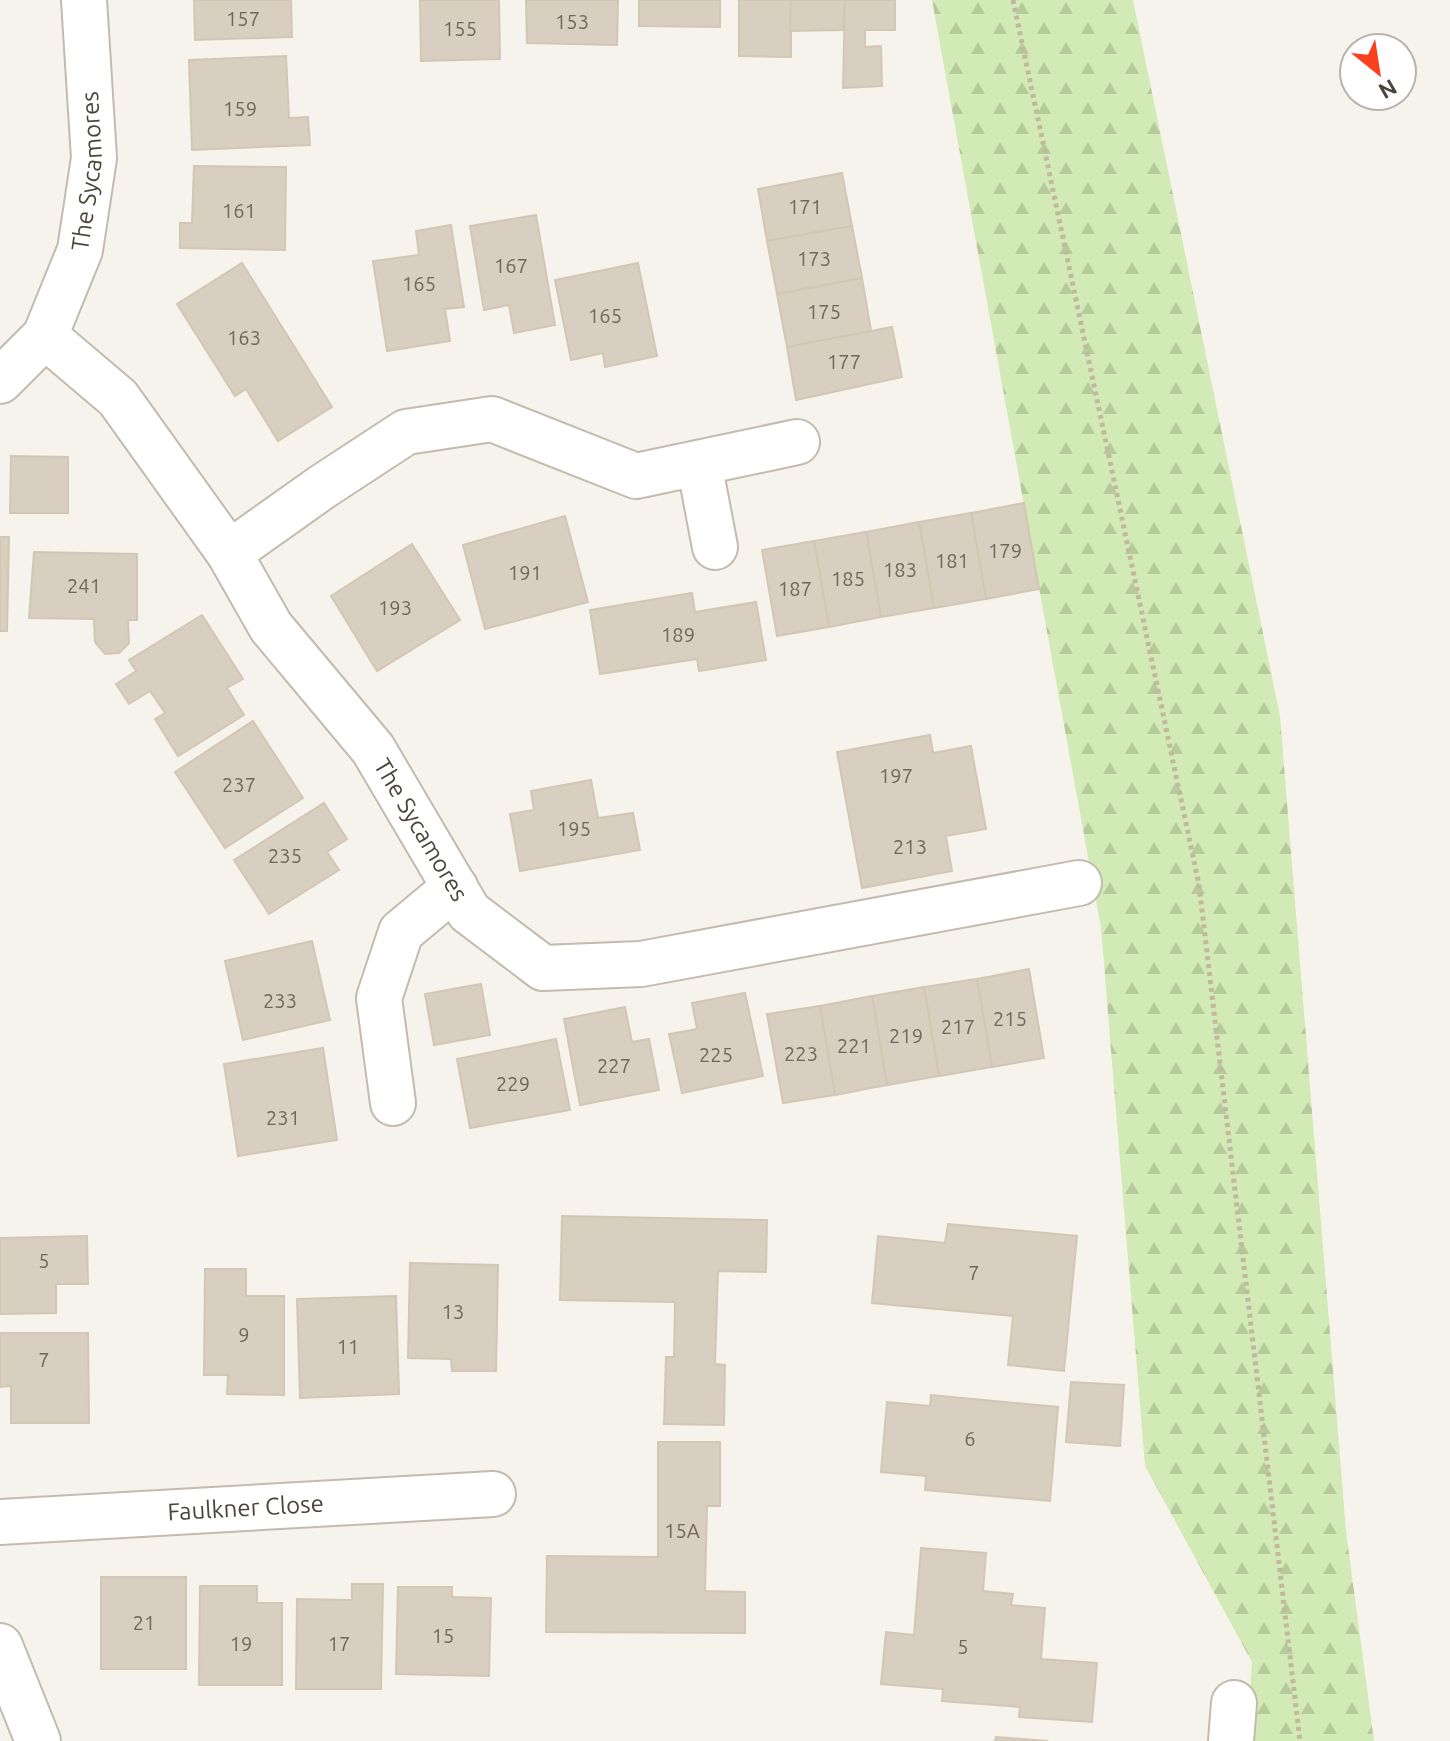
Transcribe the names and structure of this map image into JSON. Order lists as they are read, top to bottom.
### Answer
{
  "streets": {
    "street": ["The Sycamores", "Faulkner Close"]
  },
  "house_numbers": [
    "157",
    "153",
    "155",
    "159",
    "171",
    "161",
    "173",
    "167",
    "165",
    "175",
    "165",
    "163",
    "177",
    "179",
    "181",
    "183",
    "191",
    "185",
    "241",
    "187",
    "193",
    "189",
    "197",
    "237",
    "195",
    "213",
    "235",
    "233",
    "215",
    "217",
    "219",
    "221",
    "223",
    "225",
    "227",
    "229",
    "231",
    "5",
    "7",
    "13",
    "9",
    "11",
    "7",
    "6",
    "15A",
    "21",
    "15",
    "19",
    "17",
    "5"
  ],
  "north": "bottom right"
}
